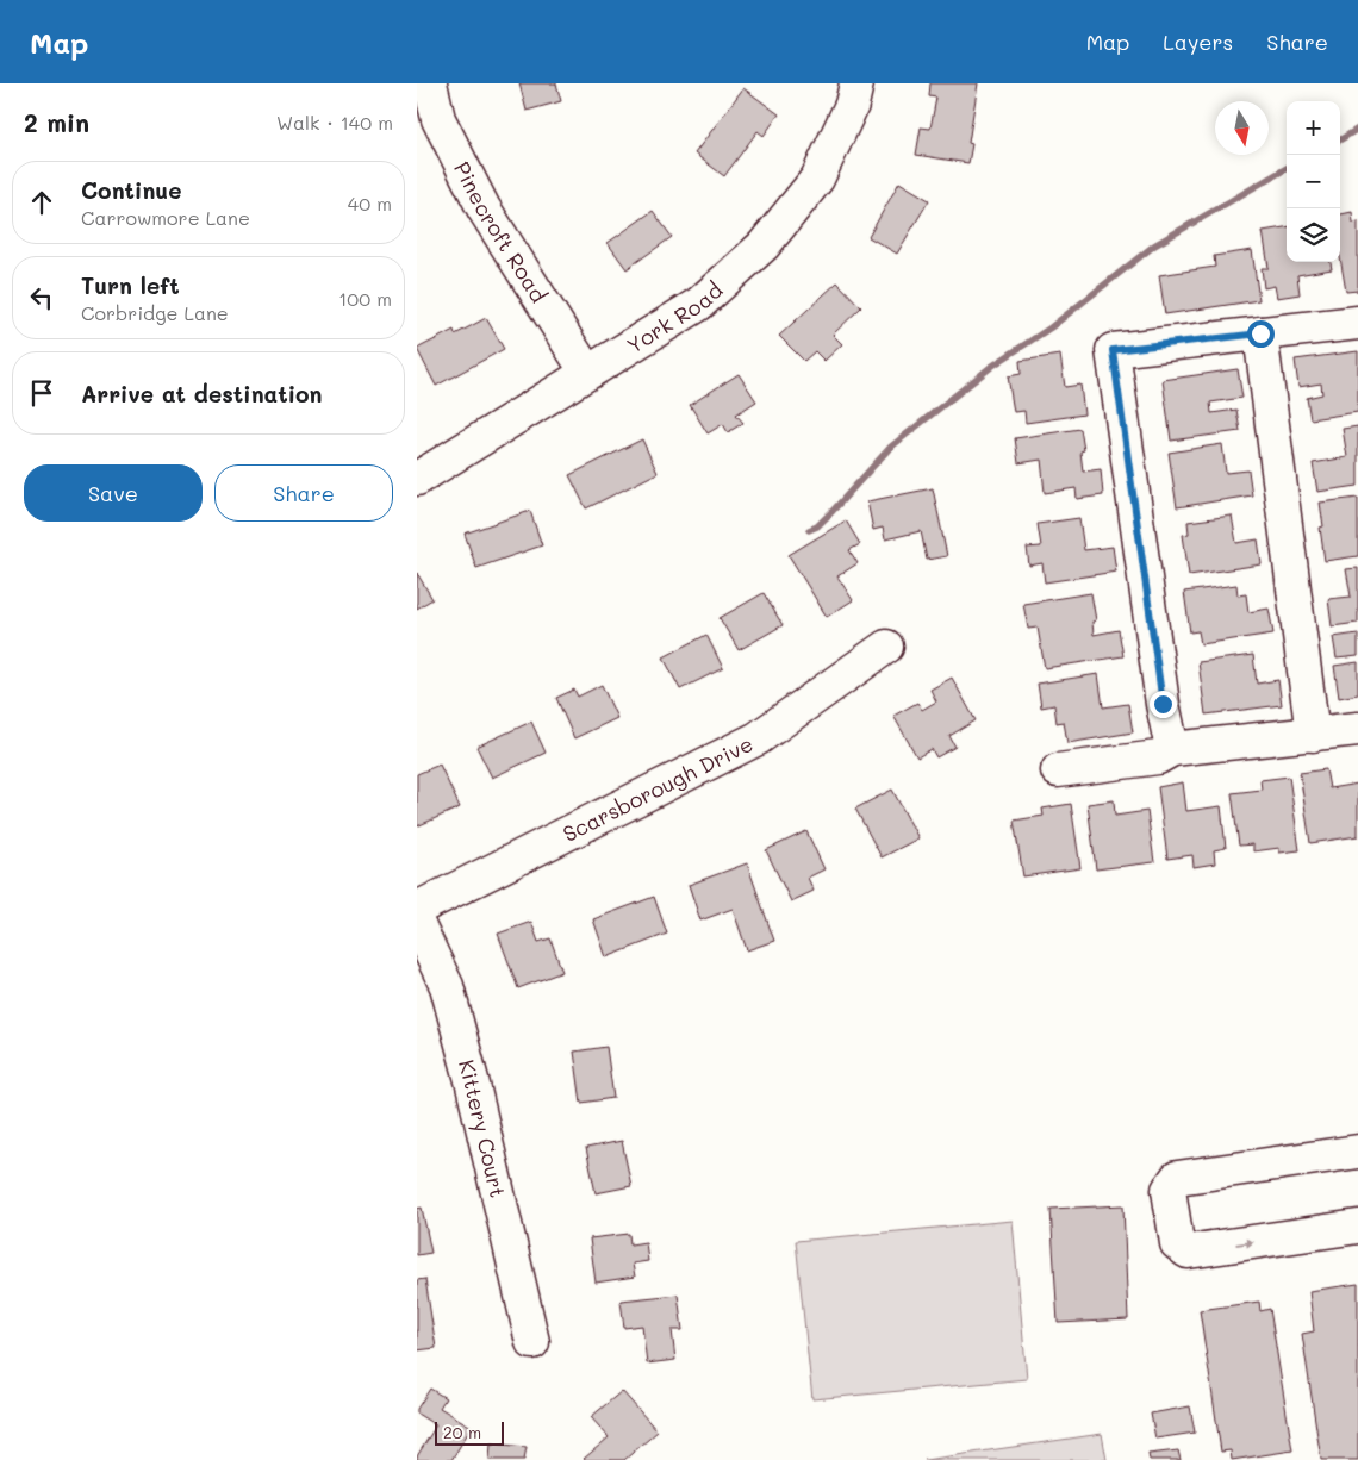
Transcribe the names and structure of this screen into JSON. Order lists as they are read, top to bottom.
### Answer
{
  "streets": {
    "street": [
      "Pinecroft Road",
      "York Road",
      "Scarsborough Drive",
      "Kittery Court"
    ]
  },
  "crossings": [
    ["Pinecroft Road", "York Road"]
  ],
  "scale_bar": "20 m",
  "north": "bottom",
  "page": {
    "header": "Map",
    "nav": ["Map", "Layers", "Share"],
    "heading": ["2 min", "Walk · 140 m"],
    "map_buttons": ["+", "−"],
    "list": [
      ["Continue", "Carrowmore Lane", "40 m"],
      ["Turn left", "Corbridge Lane", "100 m"],
      "Arrive at destination"
    ],
    "buttons": ["Save", "Share"],
    "scale": "20 m"
  }
}
